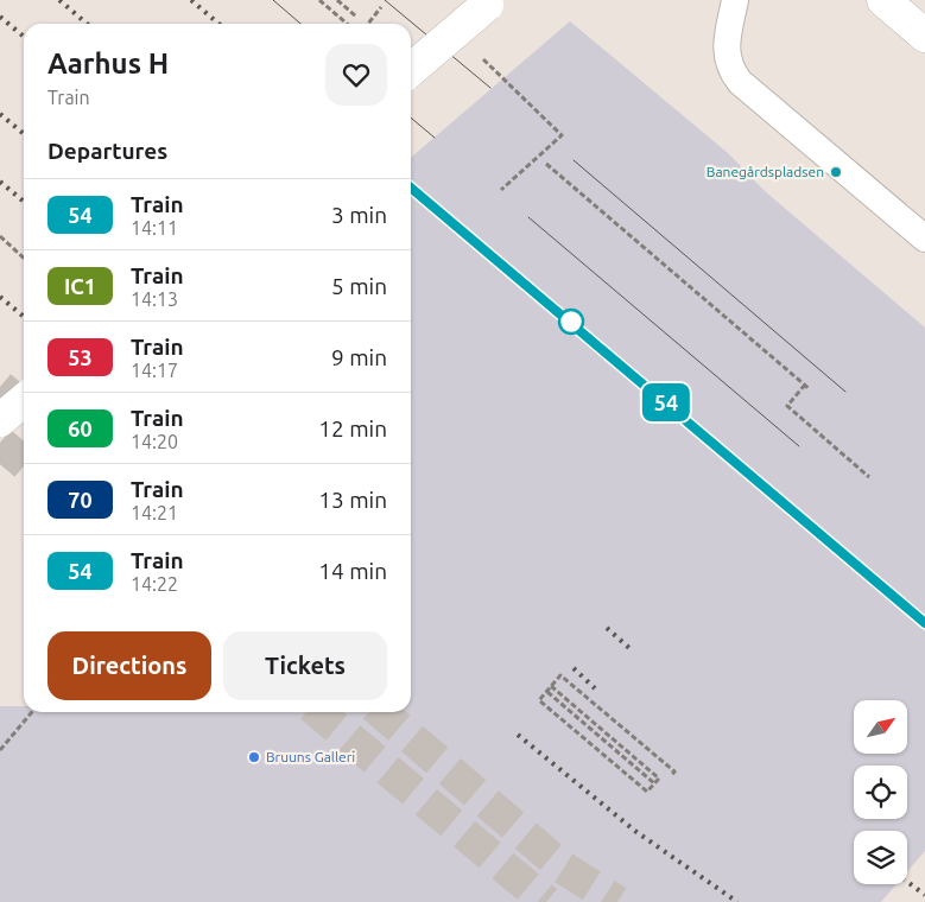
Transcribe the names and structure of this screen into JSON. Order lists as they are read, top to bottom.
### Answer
{
  "places": ["Banegårdspladsen", "Bruuns Galleri"],
  "north": "top right",
  "page": {
    "on_map": "54",
    "heading": [
      ["Aarhus H", "Train"],
      "Departures"
    ],
    "list": [
      {
        "mark": "54",
        "name": "Train",
        "note": "14:11",
        "value": "3 min"
      },
      {
        "mark": "IC1",
        "name": "Train",
        "note": "14:13",
        "value": "5 min"
      },
      {
        "mark": "53",
        "name": "Train",
        "note": "14:17",
        "value": "9 min"
      },
      {
        "mark": "60",
        "name": "Train",
        "note": "14:20",
        "value": "12 min"
      },
      {
        "mark": "70",
        "name": "Train",
        "note": "14:21",
        "value": "13 min"
      },
      {
        "mark": "54",
        "name": "Train",
        "note": "14:22",
        "value": "14 min"
      }
    ],
    "buttons": ["Directions", "Tickets"]
  }
}
